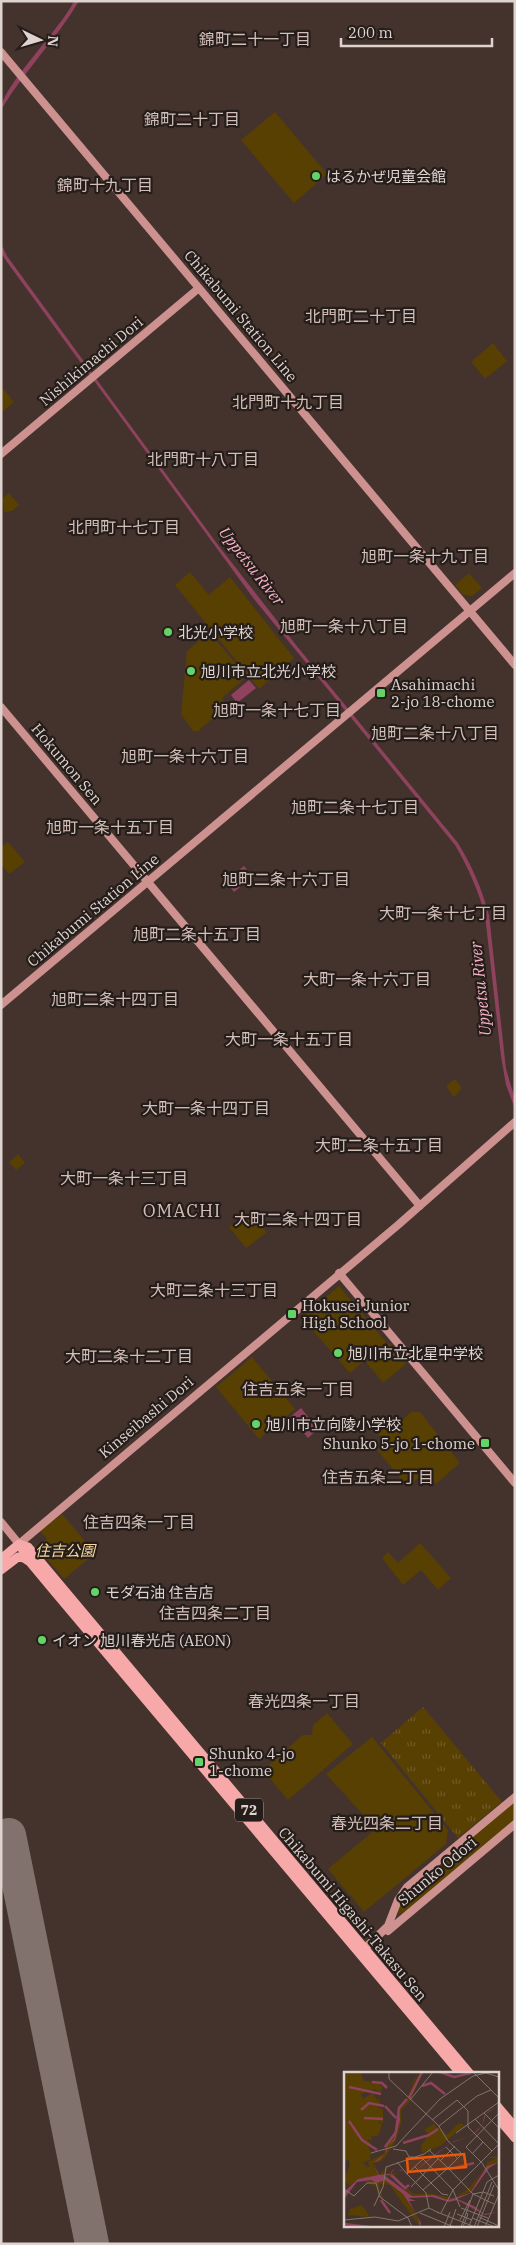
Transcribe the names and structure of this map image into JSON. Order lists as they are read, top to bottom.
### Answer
{
  "streets": {
    "main road": ["Kinseibashi Dori", "72", "Chikabumi Higashi-Takasu Sen"],
    "street": [
      "Chikabumi Station Line",
      "Nishikimachi Dori",
      "Hokumon Sen",
      "Shunko Odori"
    ]
  },
  "crossings": [
    ["Chikabumi Station Line", "Nishikimachi Dori"],
    ["Chikabumi Station Line", "Hokumon Sen"],
    ["Hokumon Sen", "Kinseibashi Dori"],
    ["Kinseibashi Dori", "72"],
    ["Kinseibashi Dori", "Chikabumi Higashi-Takasu Sen"],
    ["72", "Chikabumi Higashi-Takasu Sen"],
    ["Shunko Odori", "Chikabumi Higashi-Takasu Sen"]
  ],
  "districts": [
    "錦町二十一丁目",
    "錦町二十丁目",
    "錦町十九丁目",
    "北門町二十丁目",
    "北門町十九丁目",
    "北門町十八丁目",
    "北門町十七丁目",
    "旭町一条十九丁目",
    "旭町一条十八丁目",
    "旭町一条十七丁目",
    "旭町二条十八丁目",
    "旭町一条十六丁目",
    "旭町二条十七丁目",
    "旭町一条十五丁目",
    "旭町二条十六丁目",
    "大町一条十七丁目",
    "旭町二条十五丁目",
    "大町一条十六丁目",
    "旭町二条十四丁目",
    "大町一条十五丁目",
    "大町一条十四丁目",
    "大町二条十五丁目",
    "大町一条十三丁目",
    "OMACHI",
    "大町二条十四丁目",
    "大町二条十三丁目",
    "大町二条十二丁目",
    "住吉五条一丁目",
    "住吉五条二丁目",
    "住吉四条一丁目",
    "住吉四条二丁目",
    "春光四条一丁目",
    "春光四条二丁目"
  ],
  "water": ["Uppetsu River"],
  "parks": ["住吉公園"],
  "places": {
    "other": [
      "はるかぜ児童会館",
      "北光小学校",
      "旭川市立北光小学校",
      "旭川市立北星中学校",
      "旭川市立向陵小学校",
      "モダ石油 住吉店",
      "イオン 旭川春光店 (AEON)"
    ],
    "transit": [
      "Asahimachi 2-jo 18-chome",
      "Hokusei Junior High School",
      "Shunko 5-jo 1-chome",
      "Shunko 4-jo 1-chome"
    ]
  },
  "scale_bar": "200 m",
  "north": "right"
}
